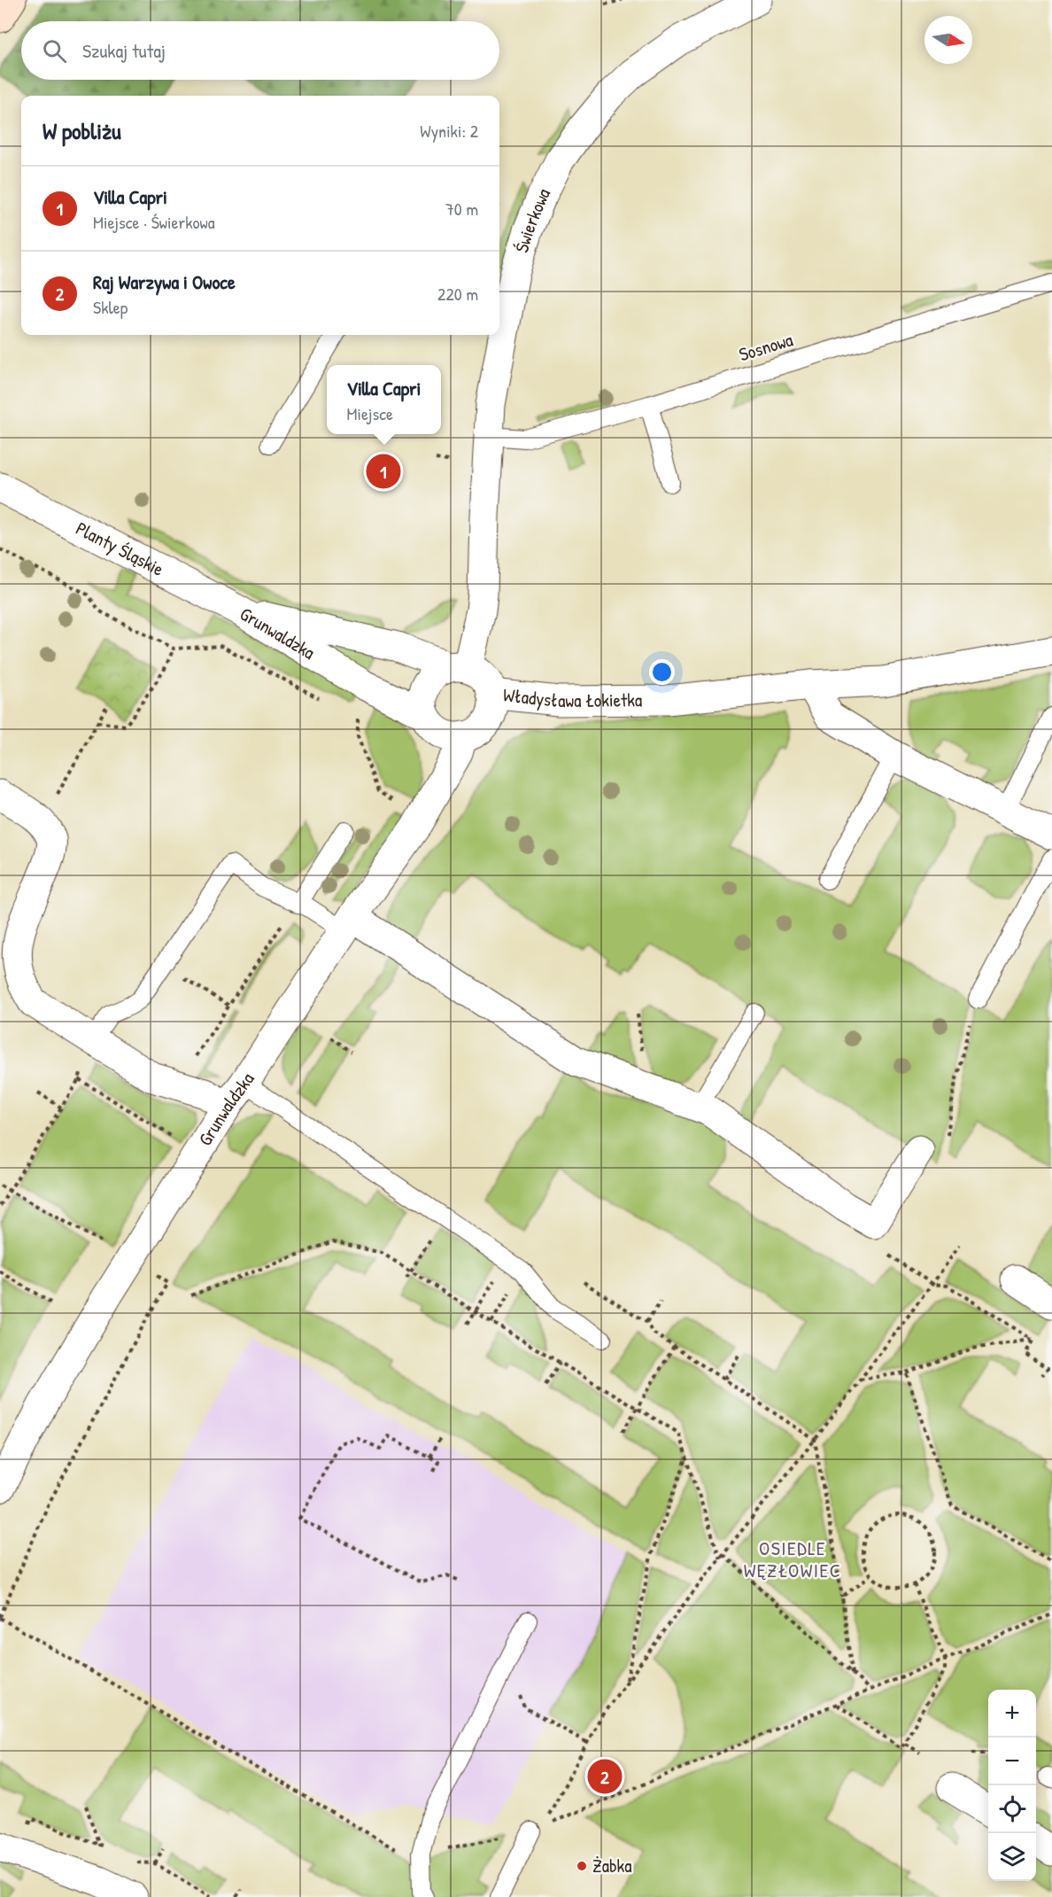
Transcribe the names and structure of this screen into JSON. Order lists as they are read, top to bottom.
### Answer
{
  "streets": {
    "street": [
      "Świerkowa",
      "Planty Śląskie",
      "Grunwaldzka",
      "Władysława Łokietka"
    ],
    "lane": ["Sosnowa"]
  },
  "crossings": [
    ["Świerkowa", "Sosnowa"],
    ["Świerkowa", "Grunwaldzka"],
    ["Świerkowa", "Władysława Łokietka"],
    ["Planty Śląskie", "Grunwaldzka"],
    ["Grunwaldzka", "Władysława Łokietka"]
  ],
  "districts": ["OSIEDLE WĘZŁOWIEC"],
  "places": ["Żabka"],
  "north": "right",
  "page": {
    "search": "Szukaj tutaj",
    "heading": ["W pobliżu", "Wyniki: 2"],
    "list": [
      {
        "mark": "1",
        "name": "Villa Capri",
        "note": "Miejsce · Świerkowa",
        "value": "70 m"
      },
      {
        "mark": "2",
        "name": "Raj Warzywa i Owoce",
        "note": "Sklep",
        "value": "220 m"
      }
    ],
    "popup": ["Villa Capri", "Miejsce"],
    "pins": ["1", "2"],
    "map_buttons": ["+", "−"]
  }
}
